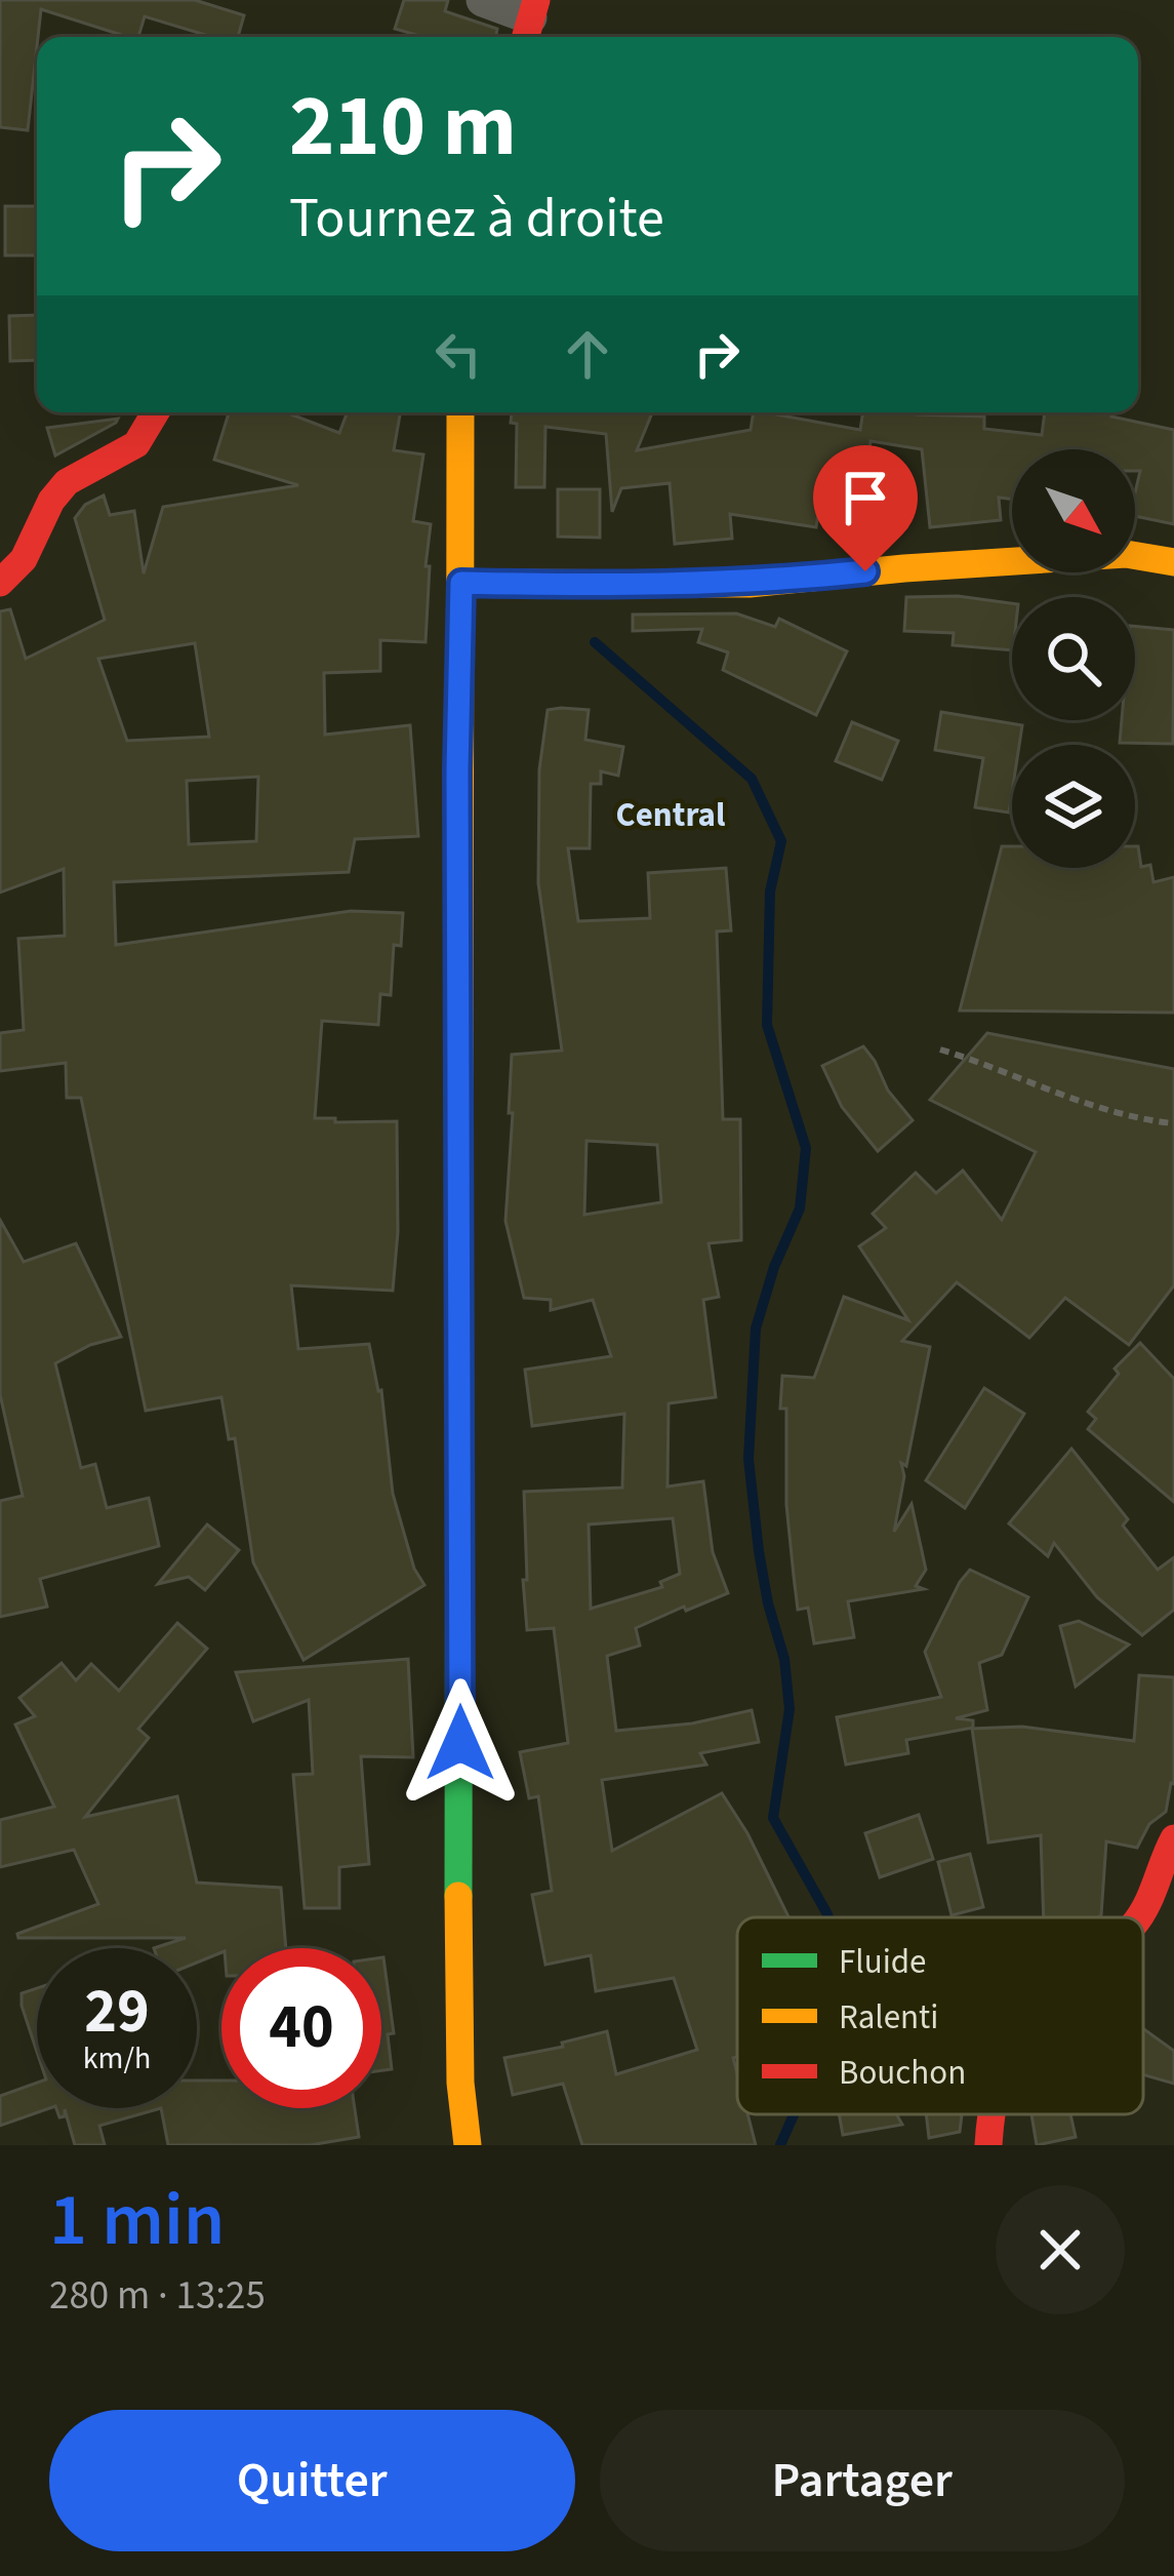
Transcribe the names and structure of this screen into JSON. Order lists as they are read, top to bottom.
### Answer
{
  "districts": ["Central"],
  "legend": ["Fluide", "Ralenti", "Bouchon"],
  "north": "bottom right",
  "page": {
    "turn": ["210 m", "Tournez à droite"],
    "speed": "29 km/h",
    "limit": "40",
    "heading": ["1 min", "280 m · 13:25"],
    "buttons": ["Quitter", "Partager"]
  }
}
